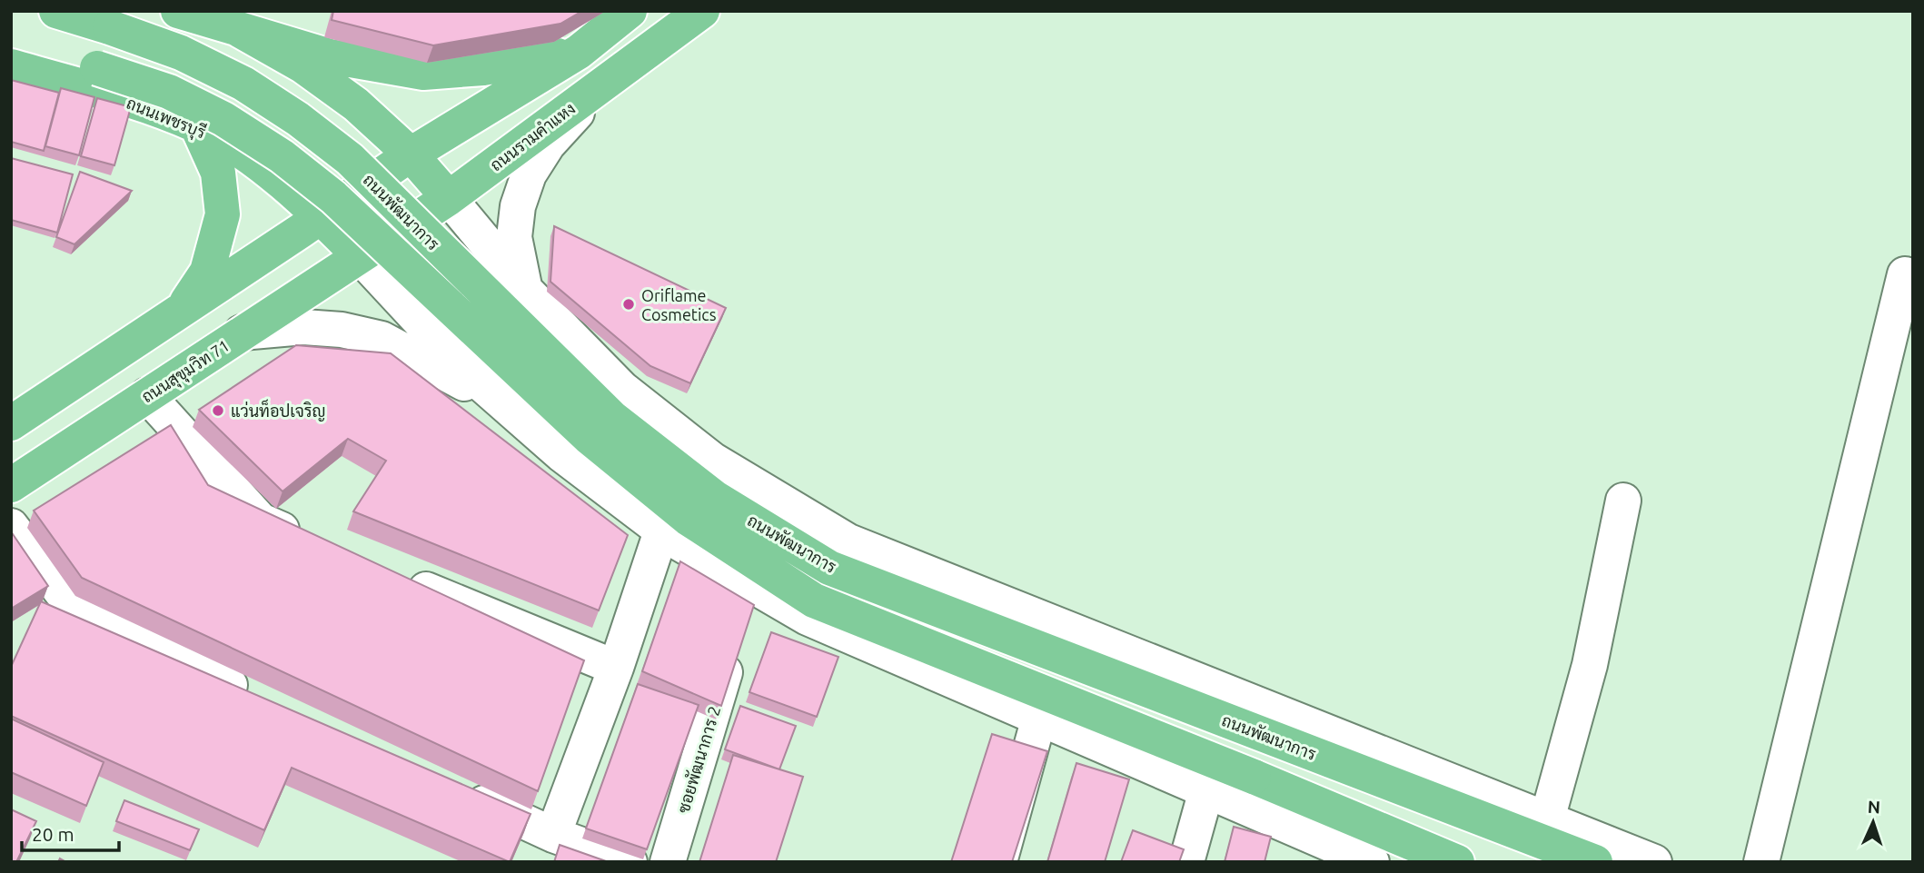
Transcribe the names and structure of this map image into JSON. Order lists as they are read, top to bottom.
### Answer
{
  "streets": {
    "main road": [
      "ถนนเพชรบุรี",
      "ถนนรามคำแหง",
      "ถนนพัฒนาการ",
      "ถนนสุขุมวิท 71",
      "ซอยพัฒนาการ 2"
    ]
  },
  "crossings": [
    ["ถนนเพชรบุรี", "ถนนรามคำแหง"],
    ["ถนนเพชรบุรี", "ถนนสุขุมวิท 71"],
    ["ถนนรามคำแหง", "ถนนพัฒนาการ"],
    ["ถนนรามคำแหง", "ถนนสุขุมวิท 71"],
    ["ถนนพัฒนาการ", "ซอยพัฒนาการ 2"]
  ],
  "places": ["Oriflame Cosmetics", "แว่นท็อปเจริญ"],
  "scale_bar": "20 m",
  "north": "top"
}
